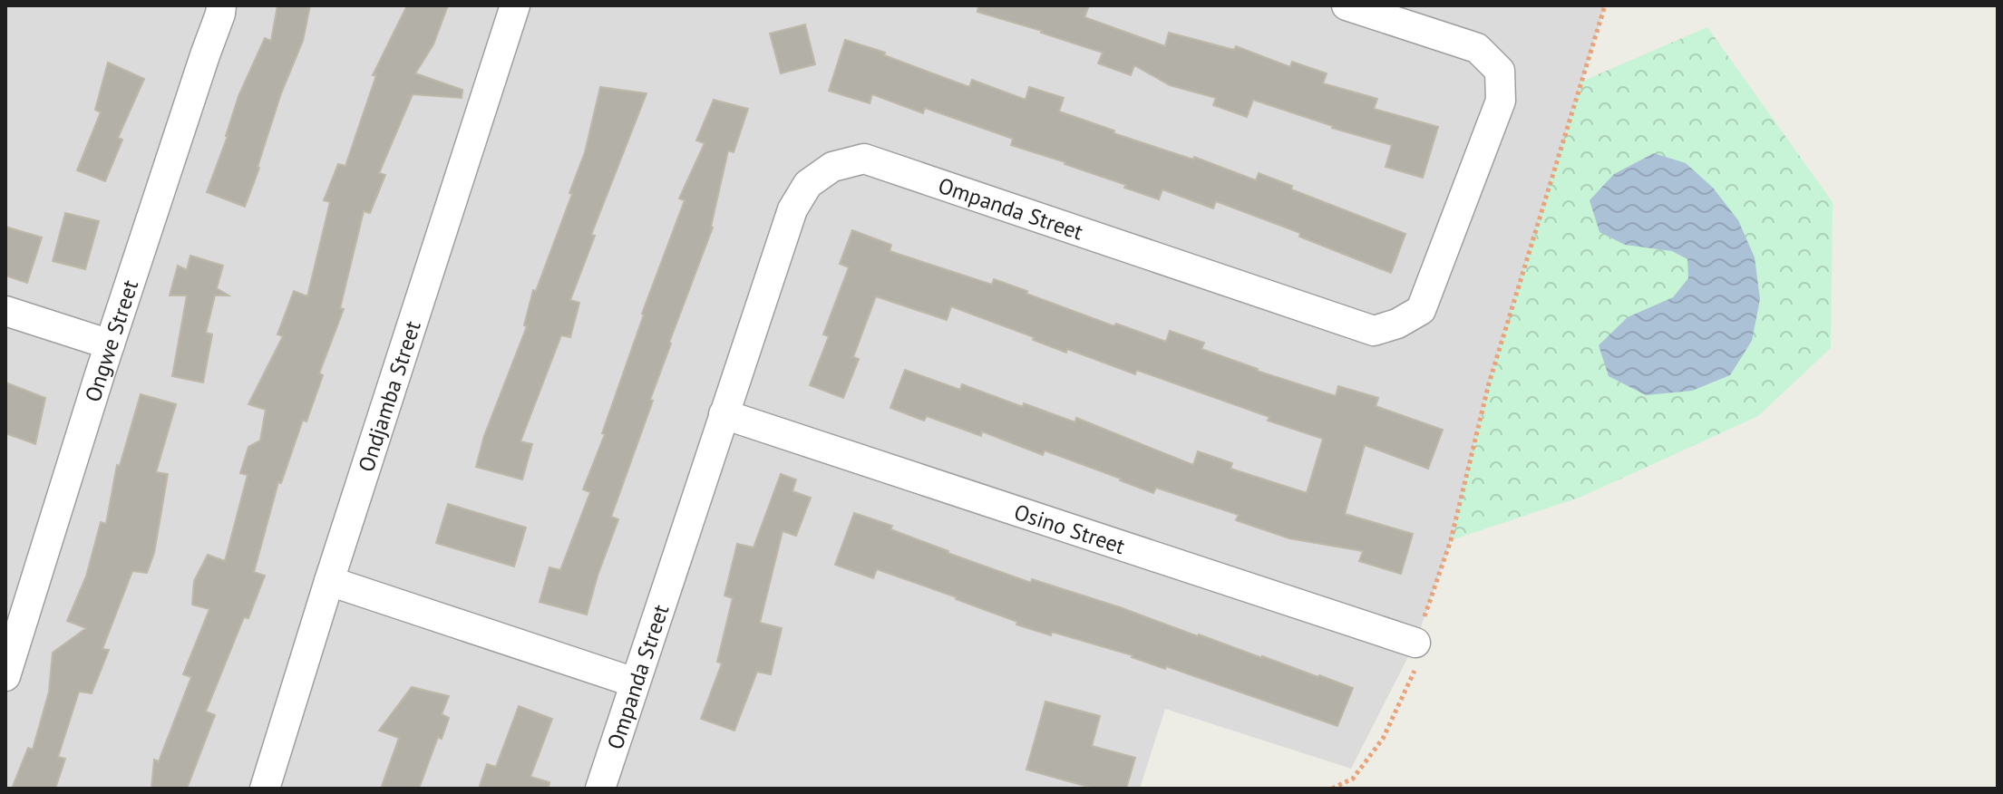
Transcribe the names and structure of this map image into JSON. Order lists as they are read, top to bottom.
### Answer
{
  "streets": {
    "street": [
      "Ompanda Street",
      "Ongwe Street",
      "Ondjamba Street",
      "Osino Street"
    ]
  },
  "crossings": [
    ["Ompanda Street", "Osino Street"]
  ]
}
